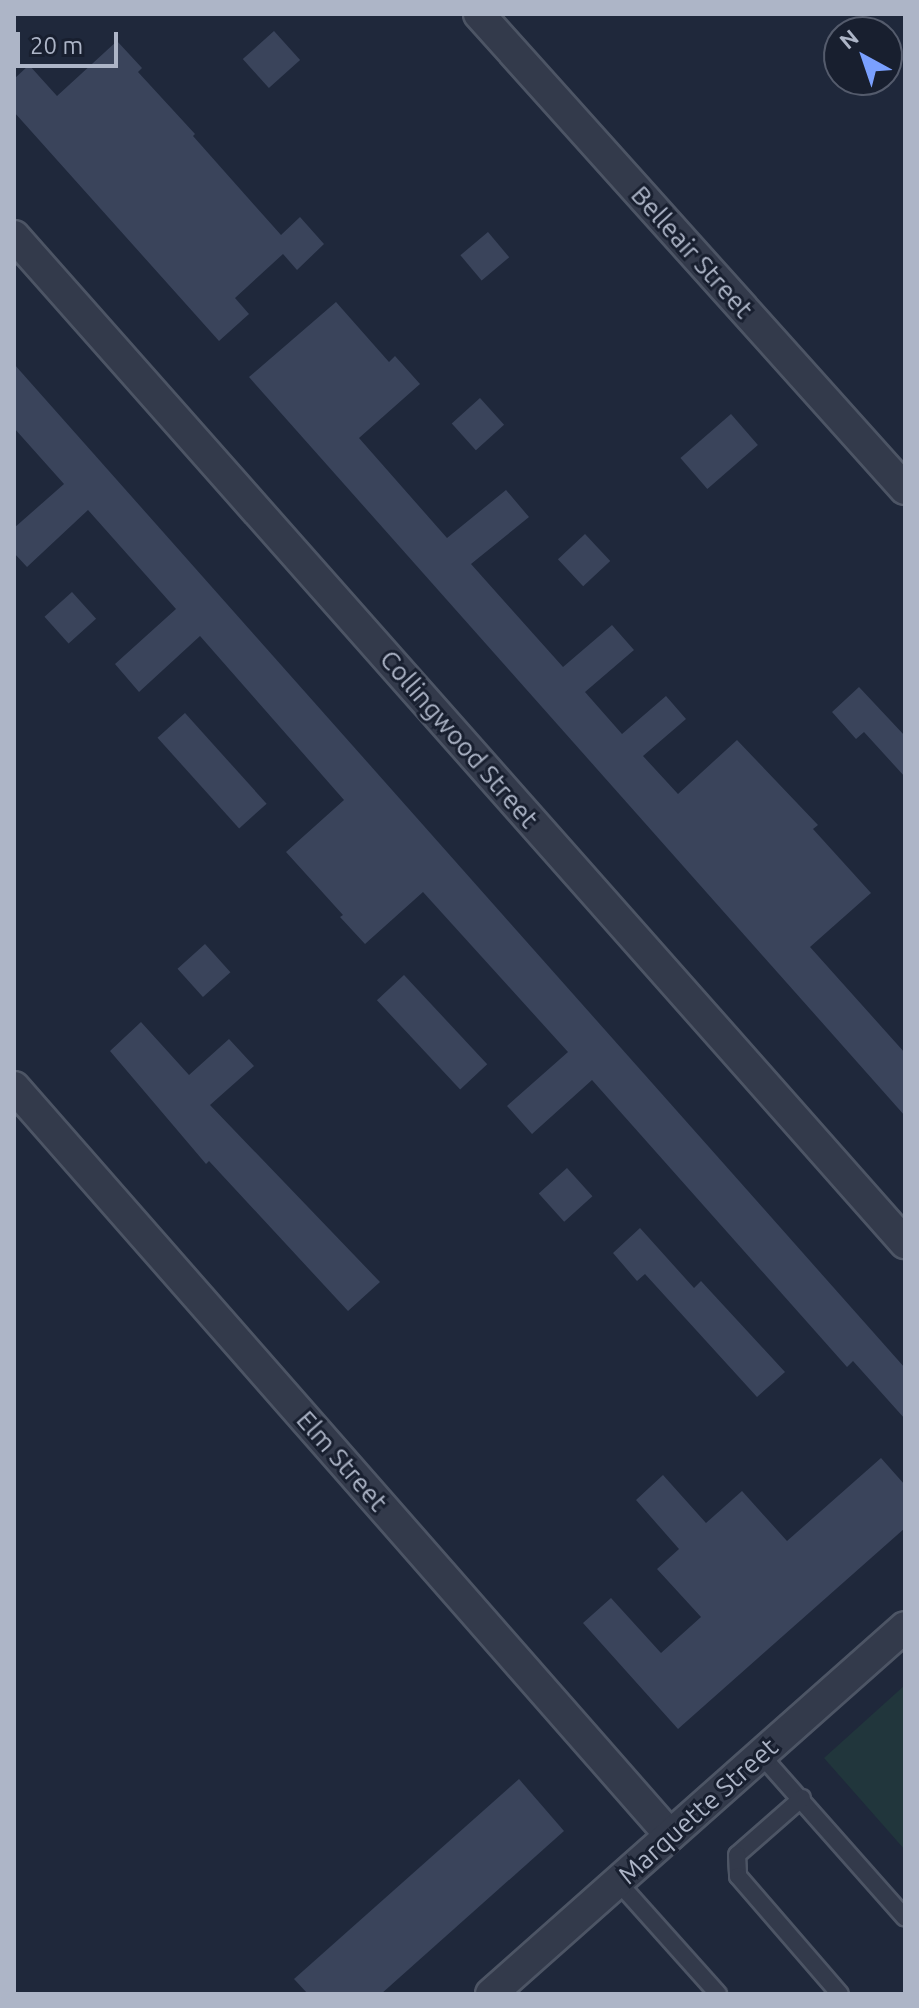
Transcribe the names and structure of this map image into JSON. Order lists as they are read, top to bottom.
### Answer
{
  "streets": {
    "street": [
      "Belleair Street",
      "Collingwood Street",
      "Elm Street",
      "Marquette Street"
    ]
  },
  "crossings": [
    ["Elm Street", "Marquette Street"]
  ],
  "scale_bar": "20 m",
  "north": "top left"
}
